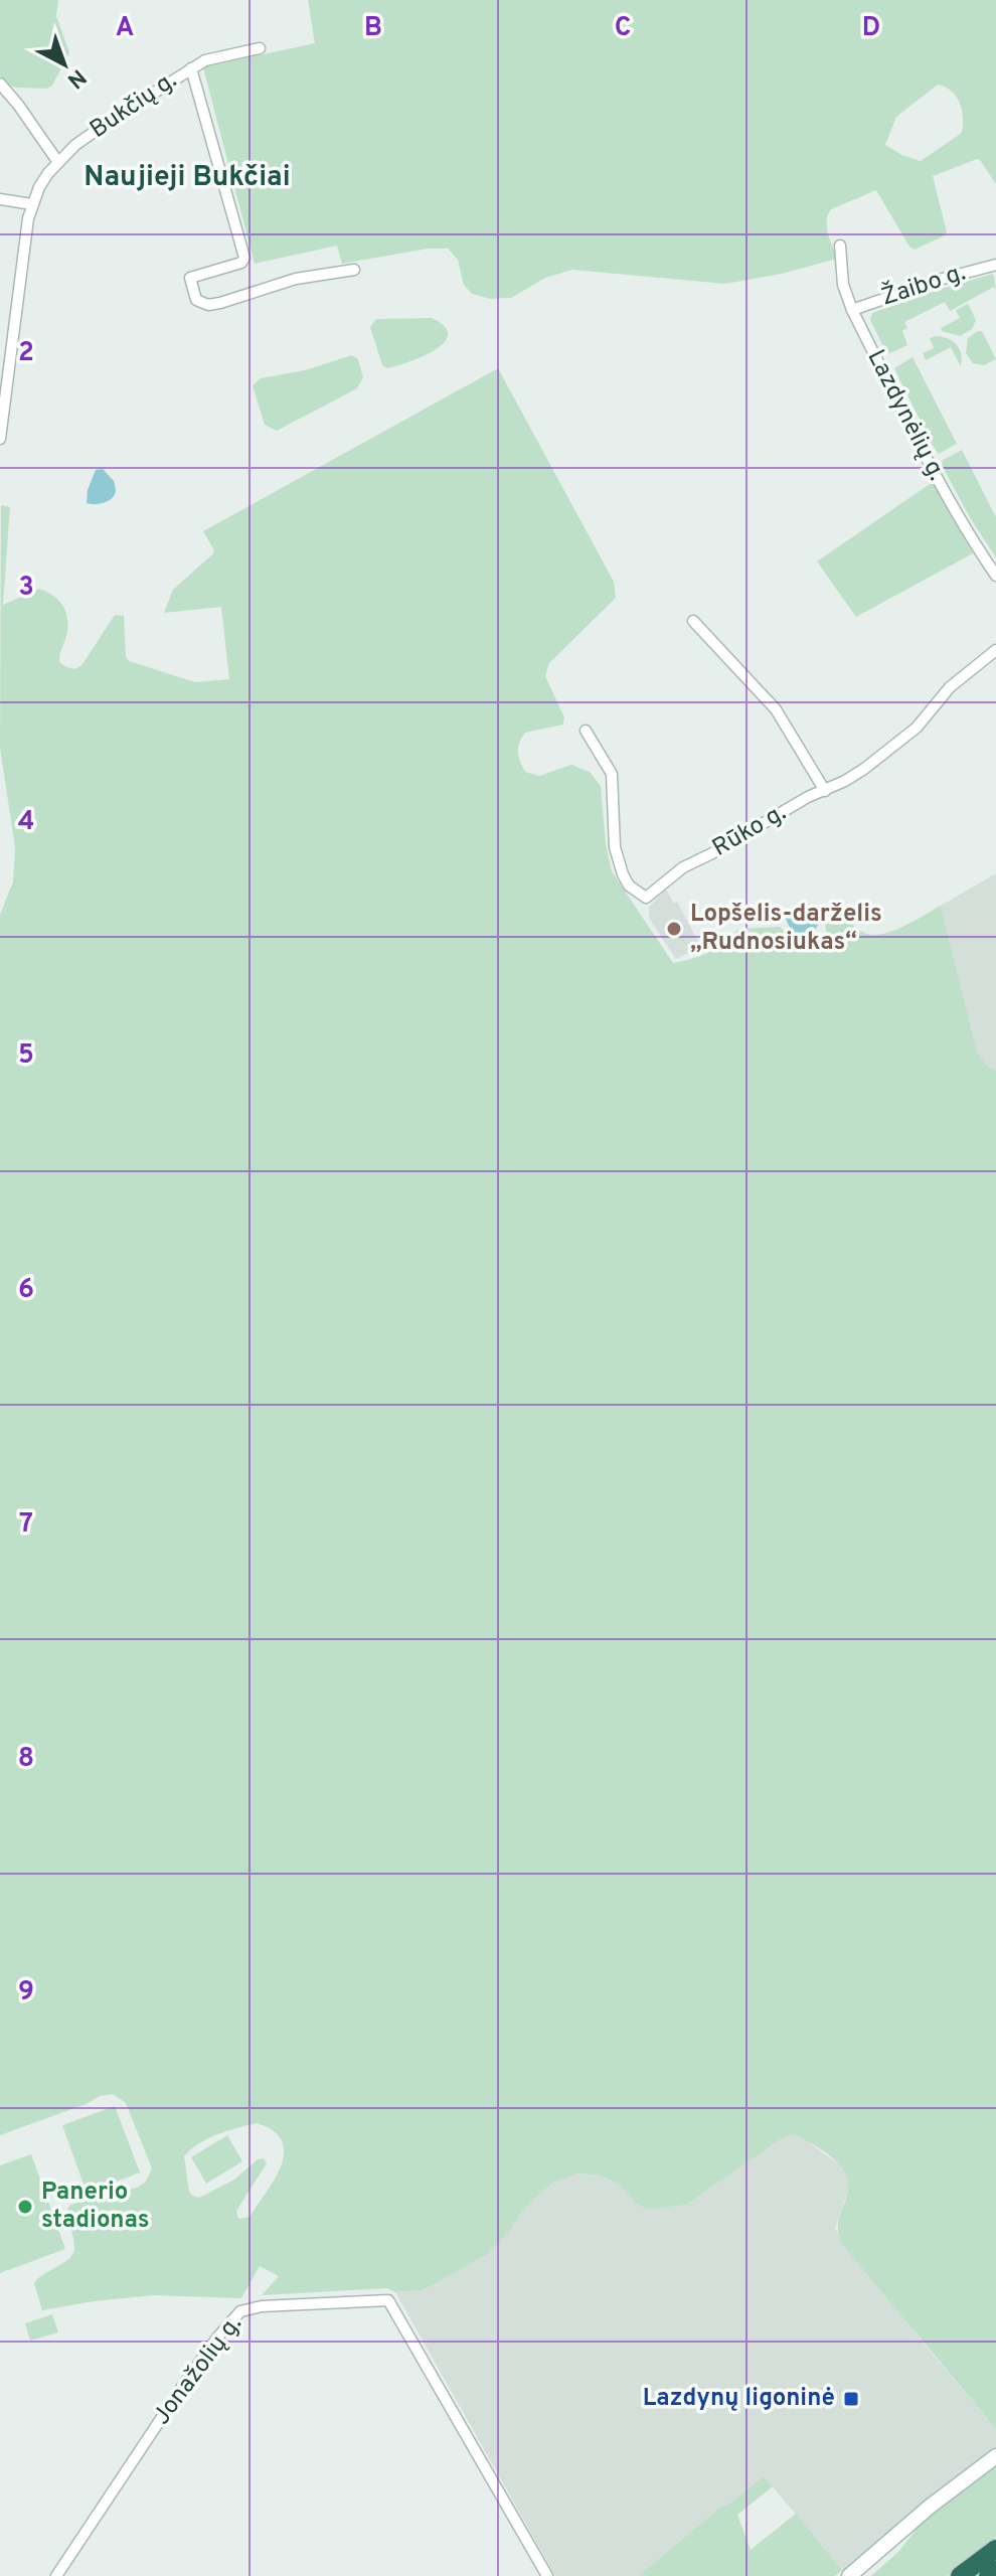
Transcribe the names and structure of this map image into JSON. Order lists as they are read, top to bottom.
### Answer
{
  "streets": {
    "street": [
      "Bukčių g.",
      "Žaibo g.",
      "Lazdynėlių g.",
      "Rūko g.",
      "Jonažolių g."
    ]
  },
  "crossings": [
    ["Žaibo g.", "Lazdynėlių g."]
  ],
  "districts": ["Naujieji Bukčiai"],
  "places": {
    "other": ["Lopšelis-darželis „Rudnosiukas“", "Panerio stadionas"],
    "transit": ["Lazdynų ligoninė"]
  },
  "north": "bottom right",
  "grid": {
    "columns": [
      "A",
      "B",
      "C",
      "D"
    ],
    "rows": [
      "2",
      "3",
      "4",
      "5",
      "6",
      "7",
      "8",
      "9"
    ]
  }
}
